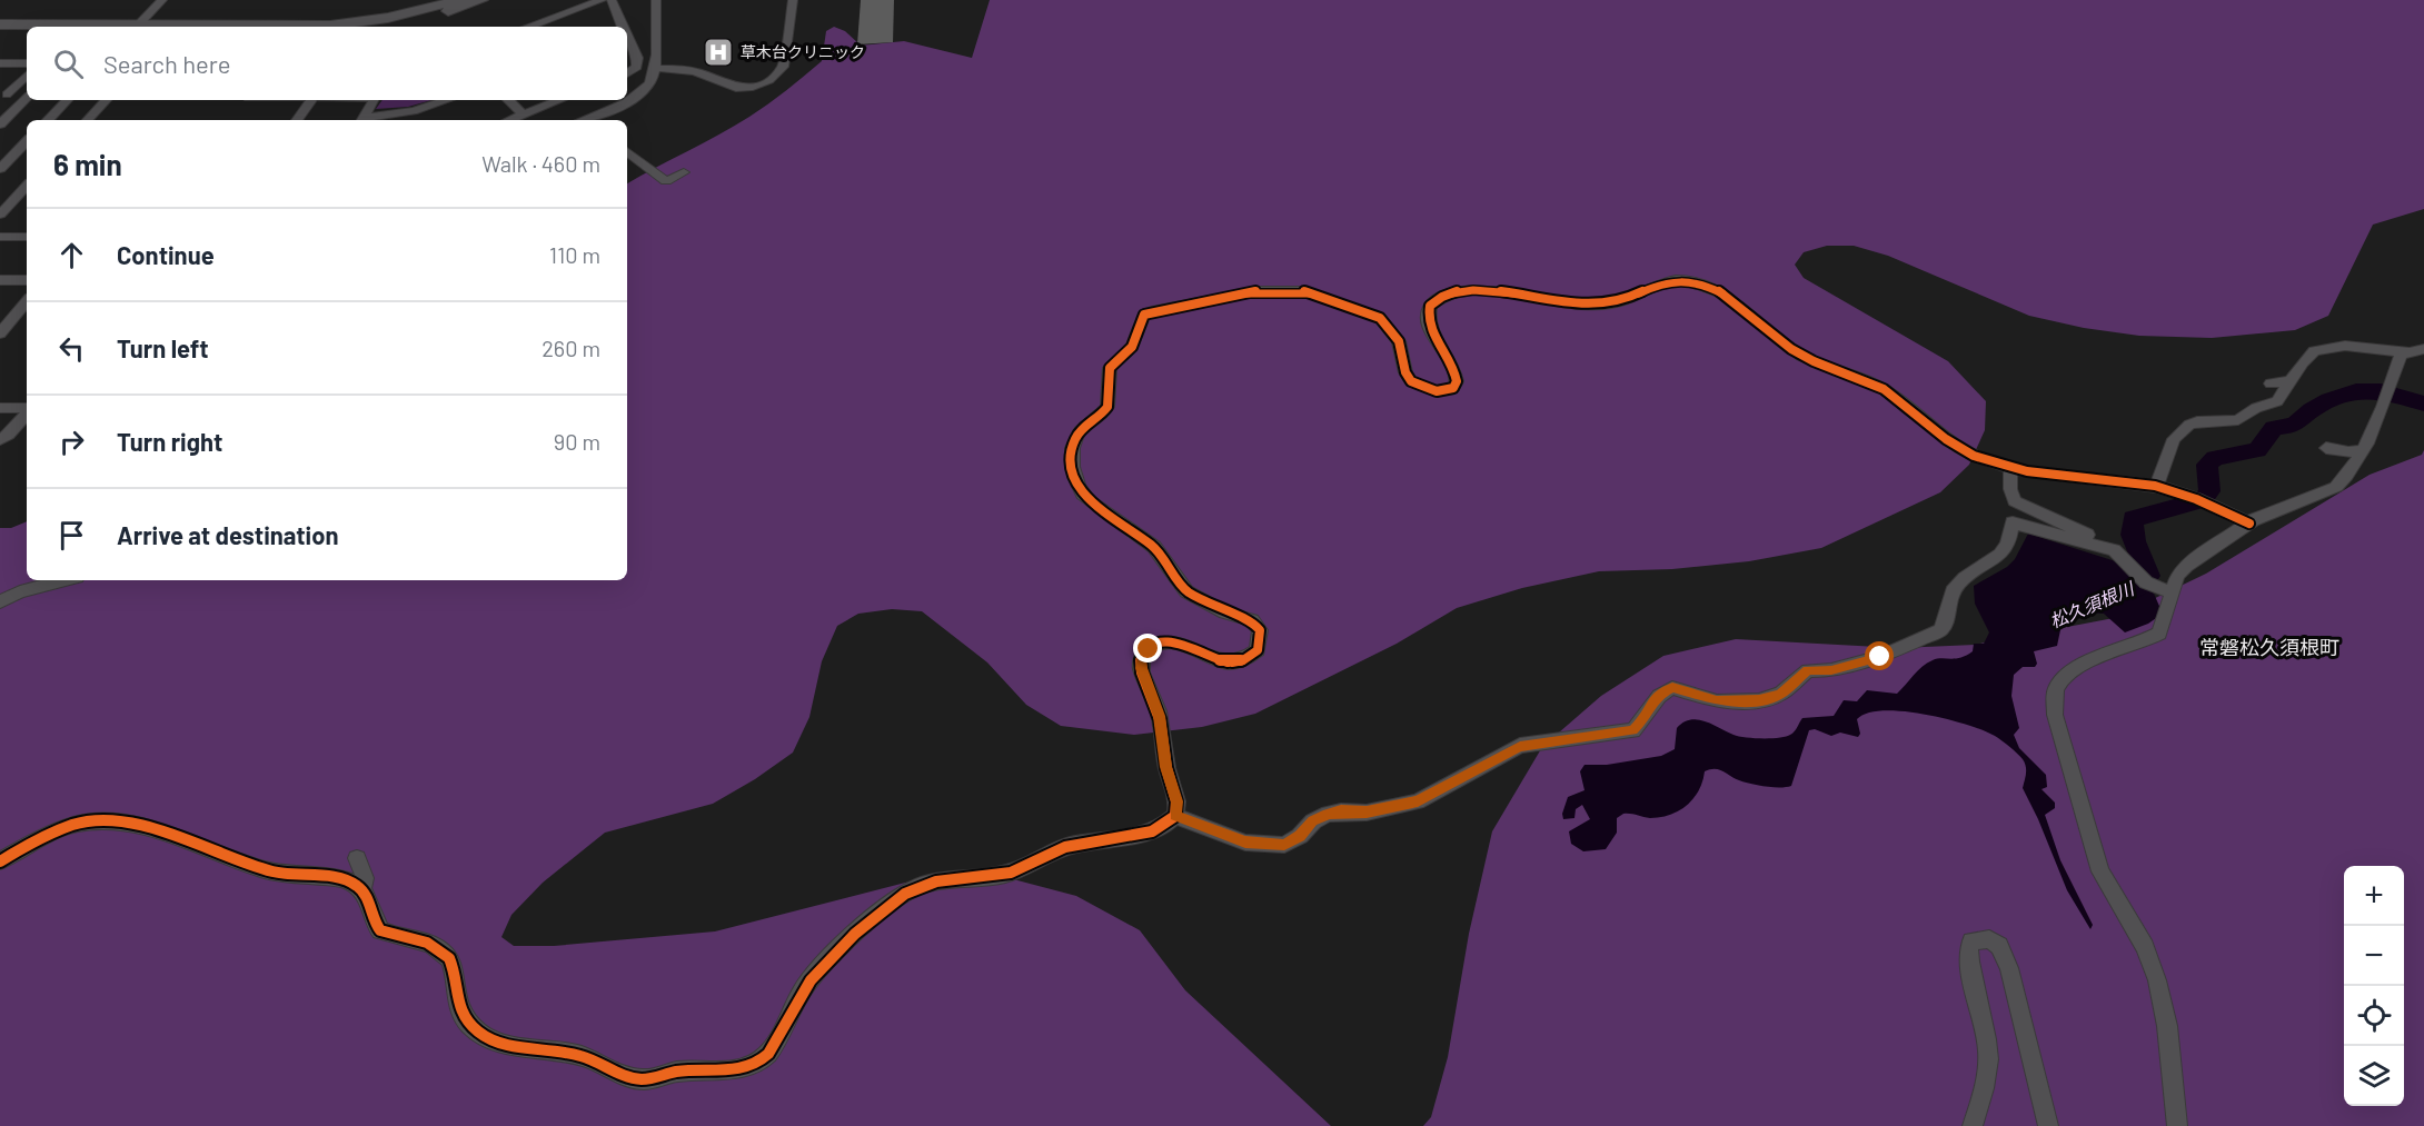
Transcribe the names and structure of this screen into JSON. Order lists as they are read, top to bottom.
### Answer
{
  "districts": ["常磐松久須根町"],
  "water": ["松久須根川"],
  "places": {
    "hospital": ["草木台クリニック"]
  },
  "page": {
    "search": "Search here",
    "heading": ["6 min", "Walk · 460 m"],
    "list": [
      ["Continue", "110 m"],
      ["Turn left", "260 m"],
      ["Turn right", "90 m"],
      "Arrive at destination"
    ],
    "map_buttons": ["+", "−"]
  }
}
